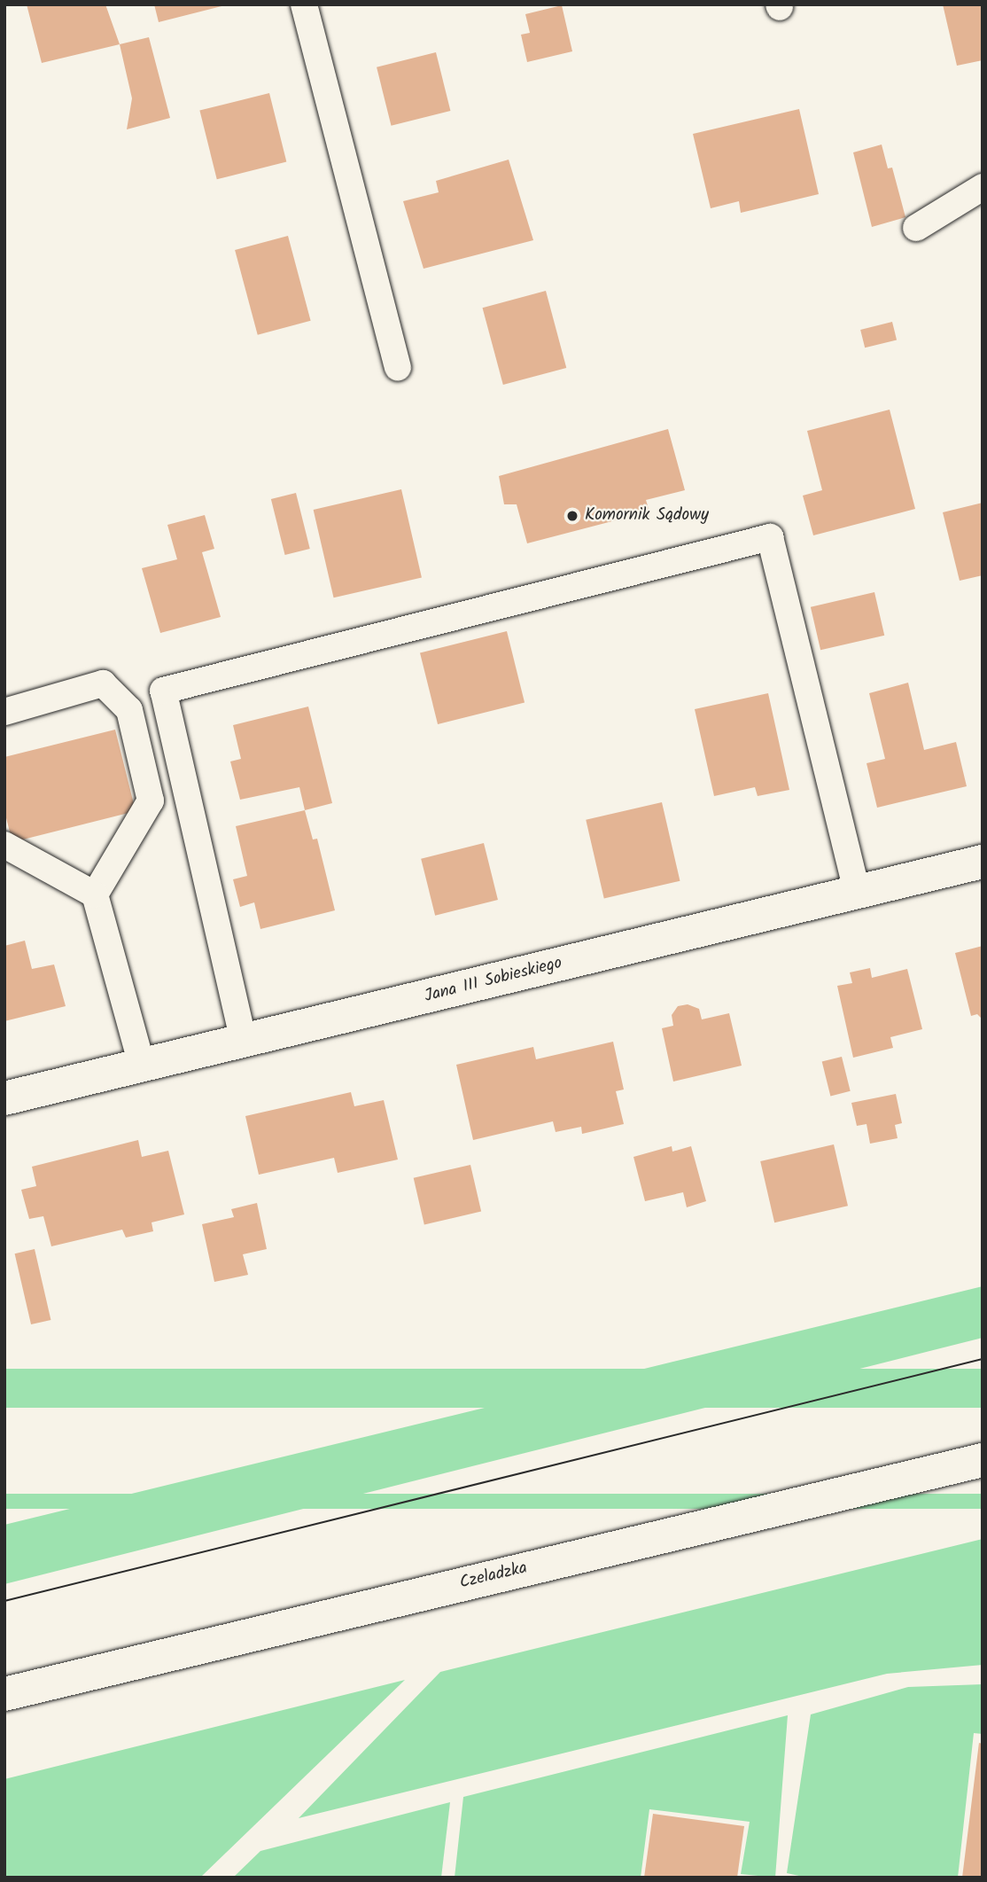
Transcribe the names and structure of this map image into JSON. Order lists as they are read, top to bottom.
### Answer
{
  "streets": {
    "street": ["Jana III Sobieskiego", "Czeladzka"]
  },
  "places": ["Komornik Sądowy"]
}
